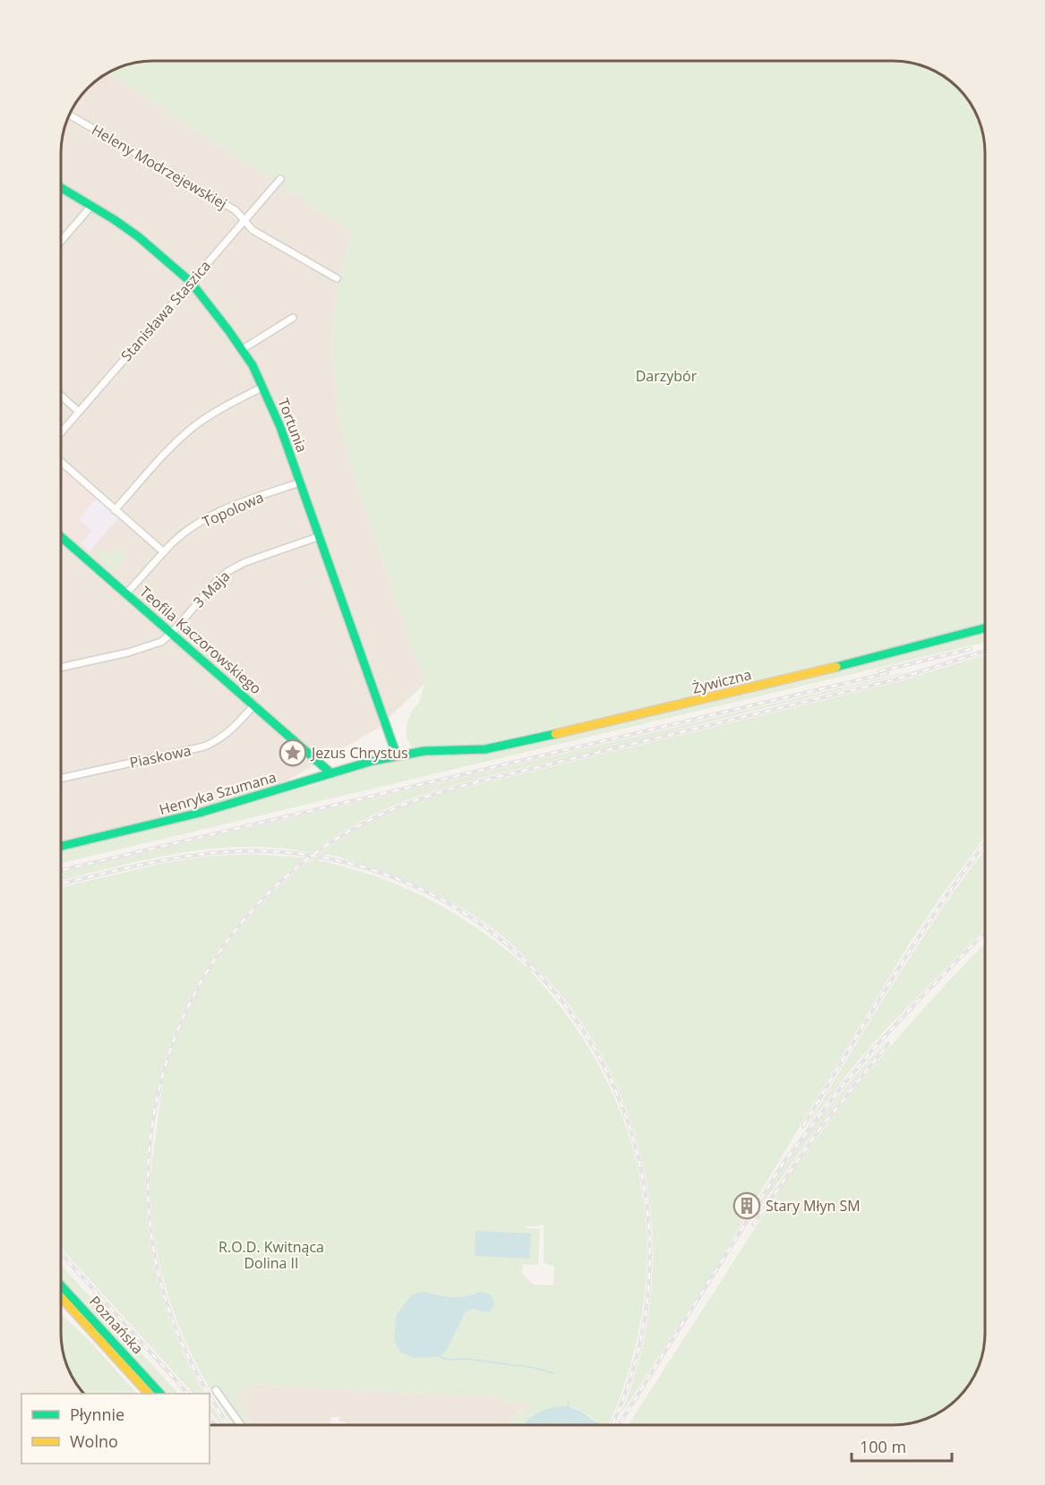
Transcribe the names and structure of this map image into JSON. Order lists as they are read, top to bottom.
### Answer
{
  "streets": {
    "street": [
      "Heleny Modrzejewskiej",
      "Stanisława Staszica",
      "Tortunia",
      "Topolowa",
      "3 Maja",
      "Teofila Kaczorowskiego",
      "Żywiczna",
      "Piaskowa",
      "Henryka Szumana",
      "Poznańska"
    ]
  },
  "crossings": [
    ["Heleny Modrzejewskiej", "Stanisława Staszica"],
    ["Stanisława Staszica", "Tortunia"],
    ["Tortunia", "Topolowa"],
    ["Tortunia", "3 Maja"],
    ["Tortunia", "Henryka Szumana"],
    ["Topolowa", "Teofila Kaczorowskiego"],
    ["3 Maja", "Teofila Kaczorowskiego"],
    ["Teofila Kaczorowskiego", "Piaskowa"],
    ["Teofila Kaczorowskiego", "Henryka Szumana"],
    ["Żywiczna", "Henryka Szumana"]
  ],
  "parks": ["Darzybór", "R.O.D. Kwitnąca Dolina II"],
  "places": {
    "place": ["Jezus Chrystus"],
    "building": ["Stary Młyn SM"]
  },
  "legend": ["Płynnie", "Wolno"],
  "scale_bar": "100 m"
}
